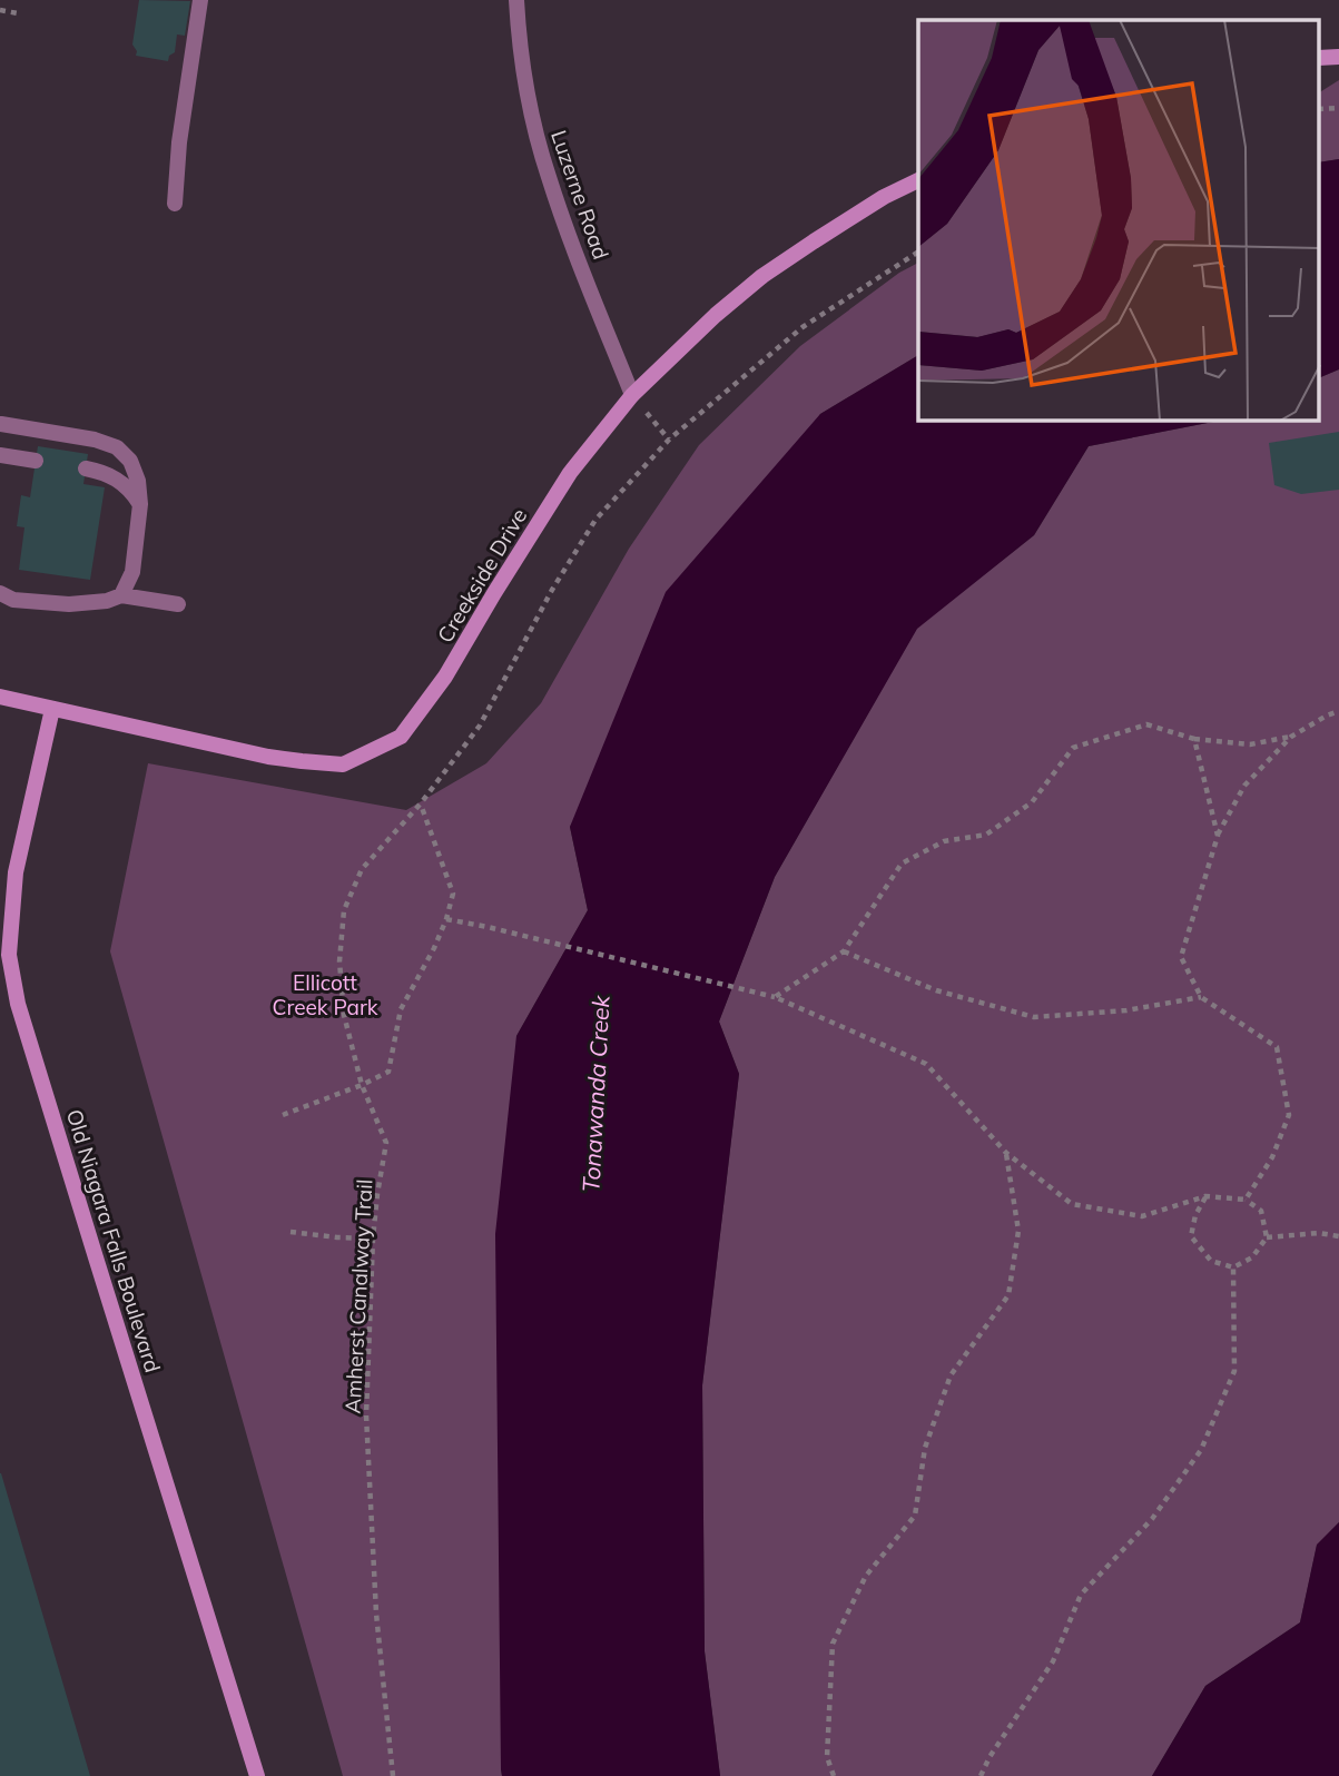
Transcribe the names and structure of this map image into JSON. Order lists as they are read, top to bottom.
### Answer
{
  "streets": {
    "street": ["Luzerne Road", "Creekside Drive", "Old Niagara Falls Boulevard"],
    "path": ["Amherst Canalway Trail"]
  },
  "crossings": [
    ["Luzerne Road", "Creekside Drive"],
    ["Creekside Drive", "Old Niagara Falls Boulevard"]
  ],
  "water": ["Tonawanda Creek"],
  "parks": ["Ellicott Creek Park"]
}
